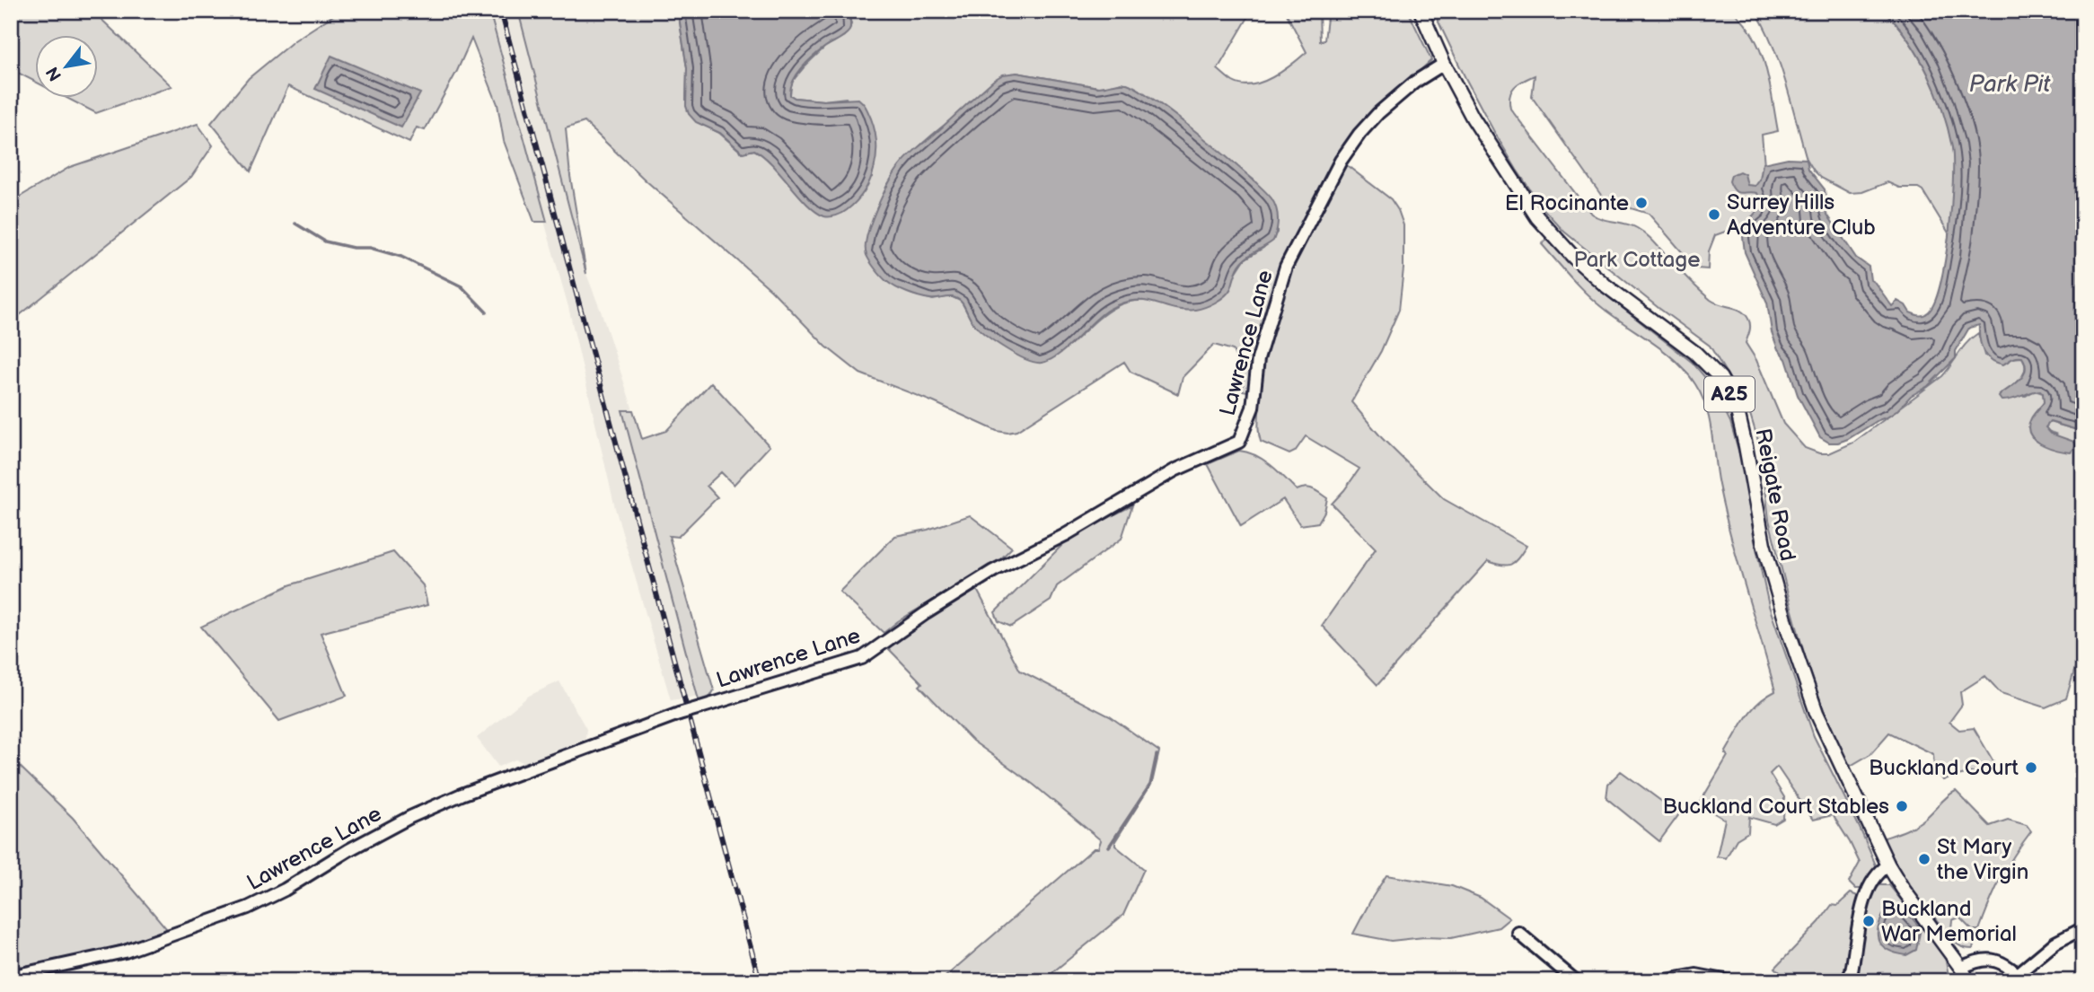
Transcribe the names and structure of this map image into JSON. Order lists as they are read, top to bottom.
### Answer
{
  "streets": {
    "main road": ["A25", "Reigate Road"],
    "street": ["Lawrence Lane"]
  },
  "crossings": [
    ["Lawrence Lane", "Reigate Road"]
  ],
  "water": ["Park Pit"],
  "parks": ["Park Cottage"],
  "places": [
    "El Rocinante",
    "Surrey Hills Adventure Club",
    "Buckland Court",
    "Buckland Court Stables",
    "St Mary the Virgin",
    "Buckland War Memorial"
  ],
  "north": "bottom left"
}
